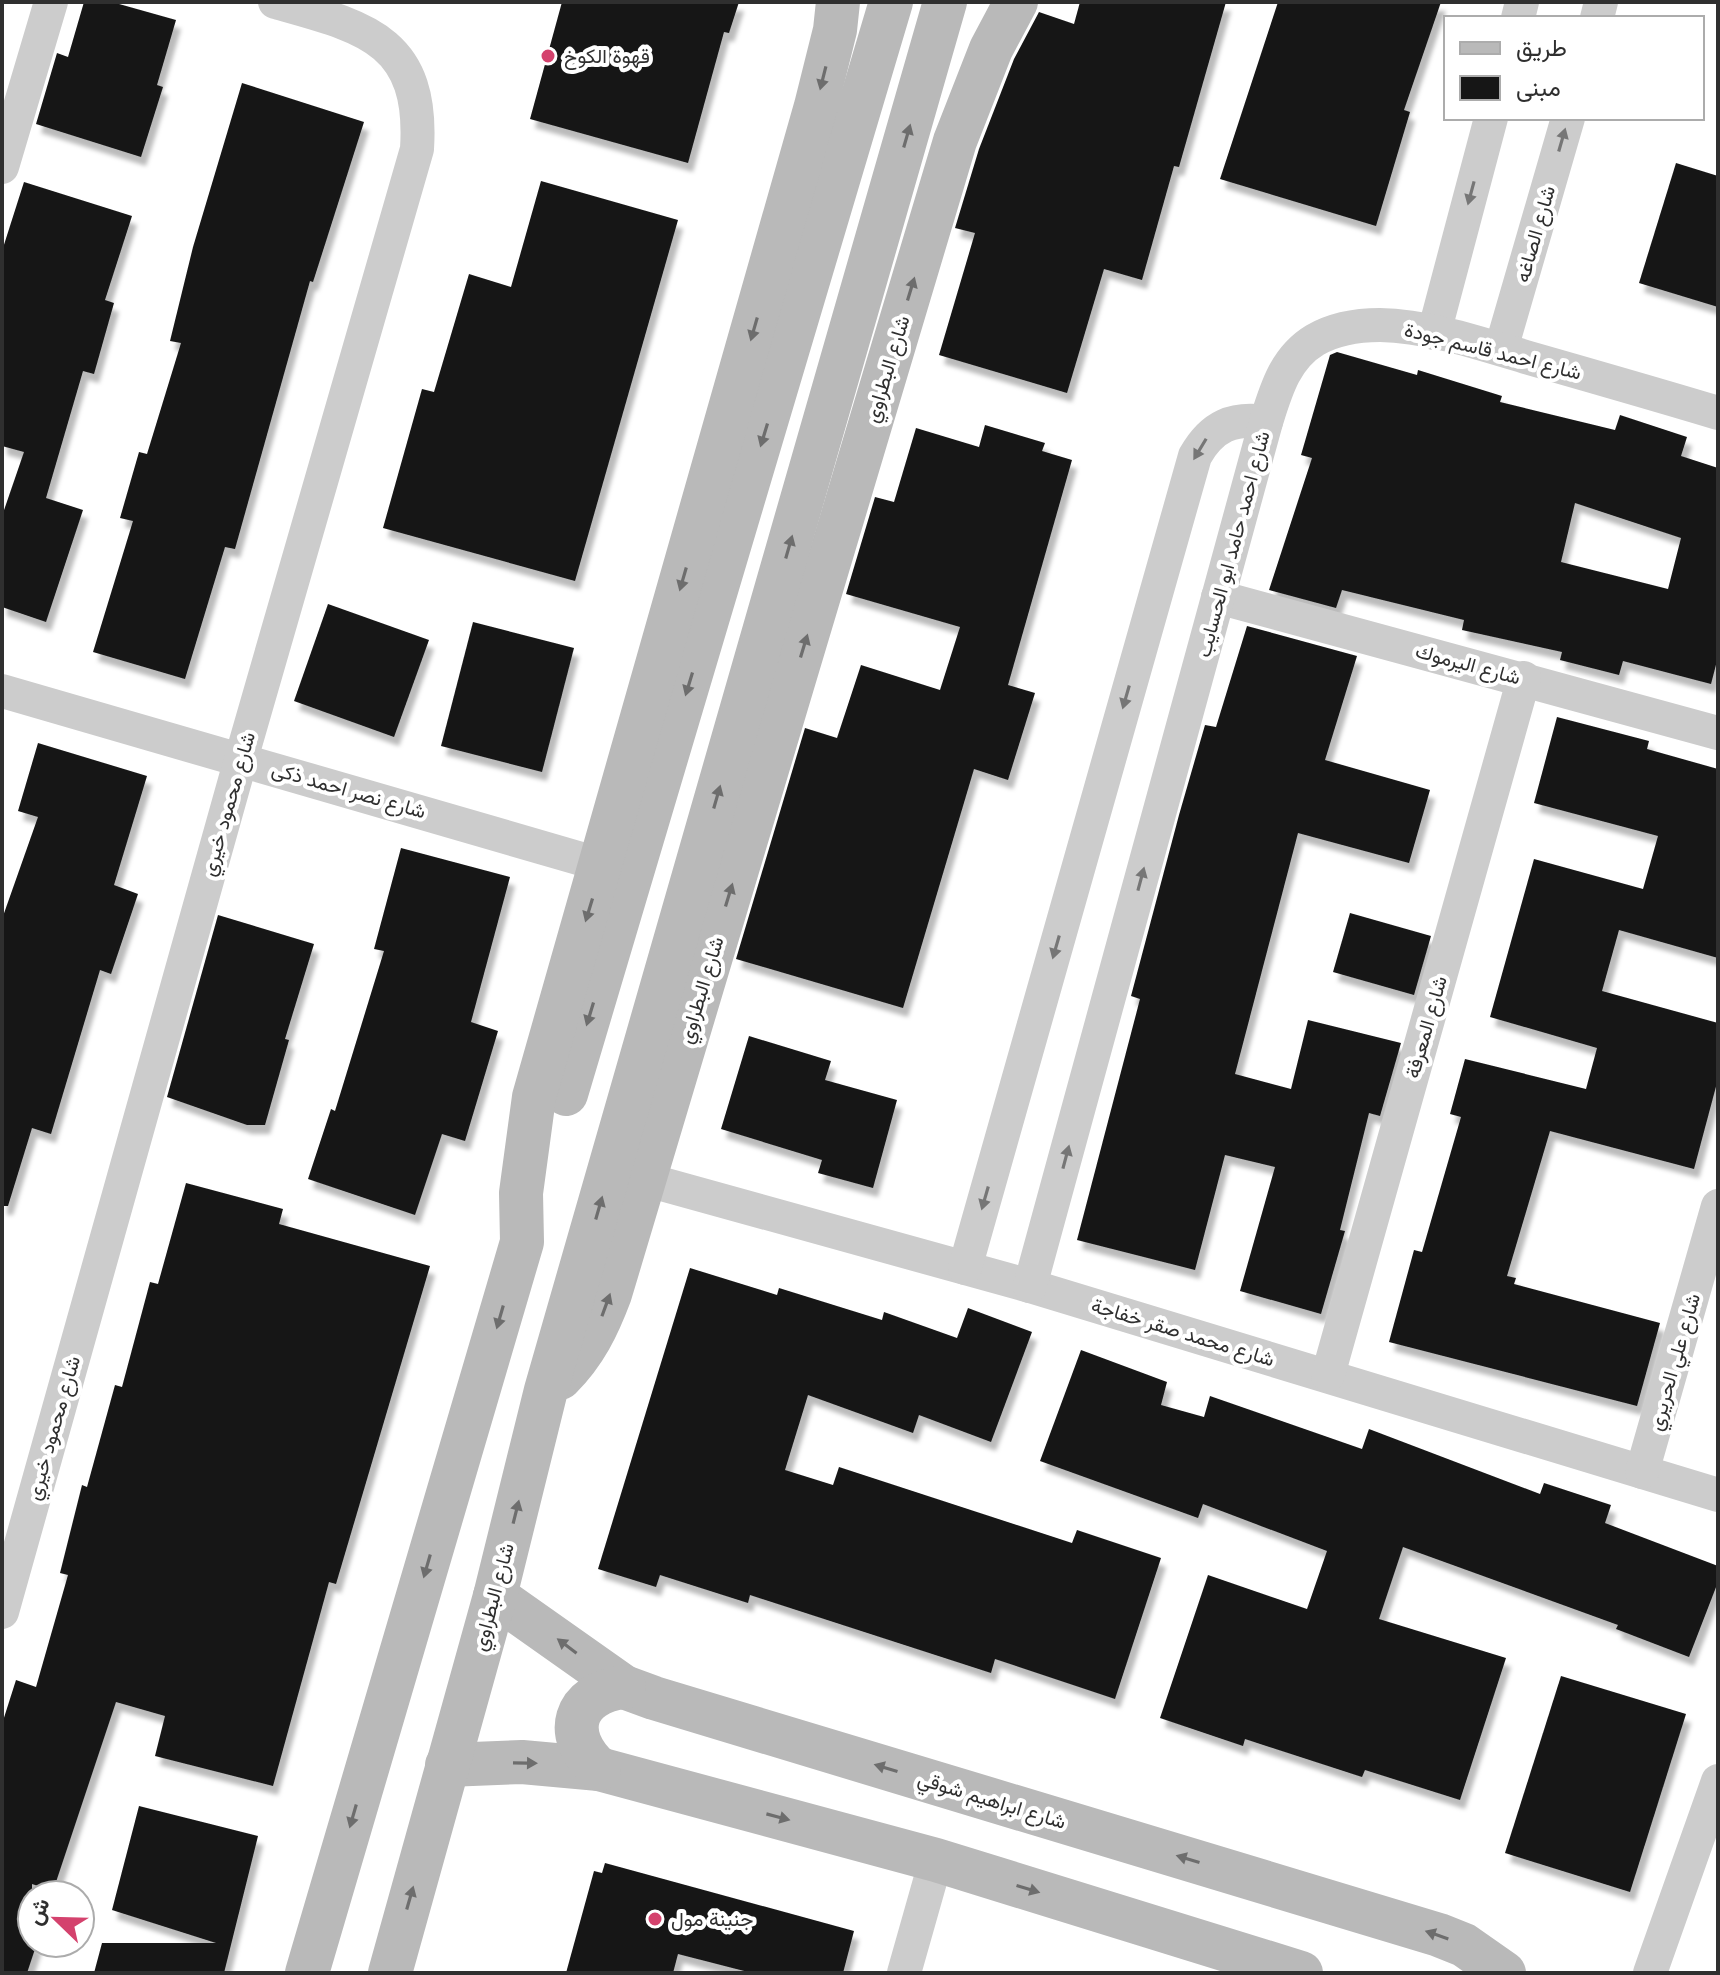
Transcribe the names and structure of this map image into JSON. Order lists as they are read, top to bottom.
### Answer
{
  "streets": {
    "street": [
      "شارع الصاغه",
      "شارع احمد قاسم جودة",
      "شارع البطراوي",
      "شارع احمد حامد ابو الحسايب",
      "شارع اليرموك",
      "شارع نصر احمد ذكى",
      "شارع محمود خيري",
      "شارع المعرفة",
      "شارع محمد صقر خفاجة",
      "شارع علي الحريري",
      "شارع ابراهيم شوقي"
    ]
  },
  "crossings": [
    ["شارع الصاغه", "شارع احمد قاسم جودة"],
    ["شارع احمد قاسم جودة", "شارع احمد حامد ابو الحسايب"],
    ["شارع البطراوي", "شارع محمد صقر خفاجة"],
    ["شارع البطراوي", "شارع ابراهيم شوقي"],
    ["شارع احمد حامد ابو الحسايب", "شارع اليرموك"],
    ["شارع احمد حامد ابو الحسايب", "شارع محمد صقر خفاجة"],
    ["شارع اليرموك", "شارع المعرفة"],
    ["شارع نصر احمد ذكى", "شارع محمود خيري"],
    ["شارع المعرفة", "شارع محمد صقر خفاجة"],
    ["شارع محمد صقر خفاجة", "شارع علي الحريري"]
  ],
  "places": ["قهوة الكوخ", "جنينة مول"],
  "legend": ["طريق", "مبنى"],
  "north": "top left"
}
